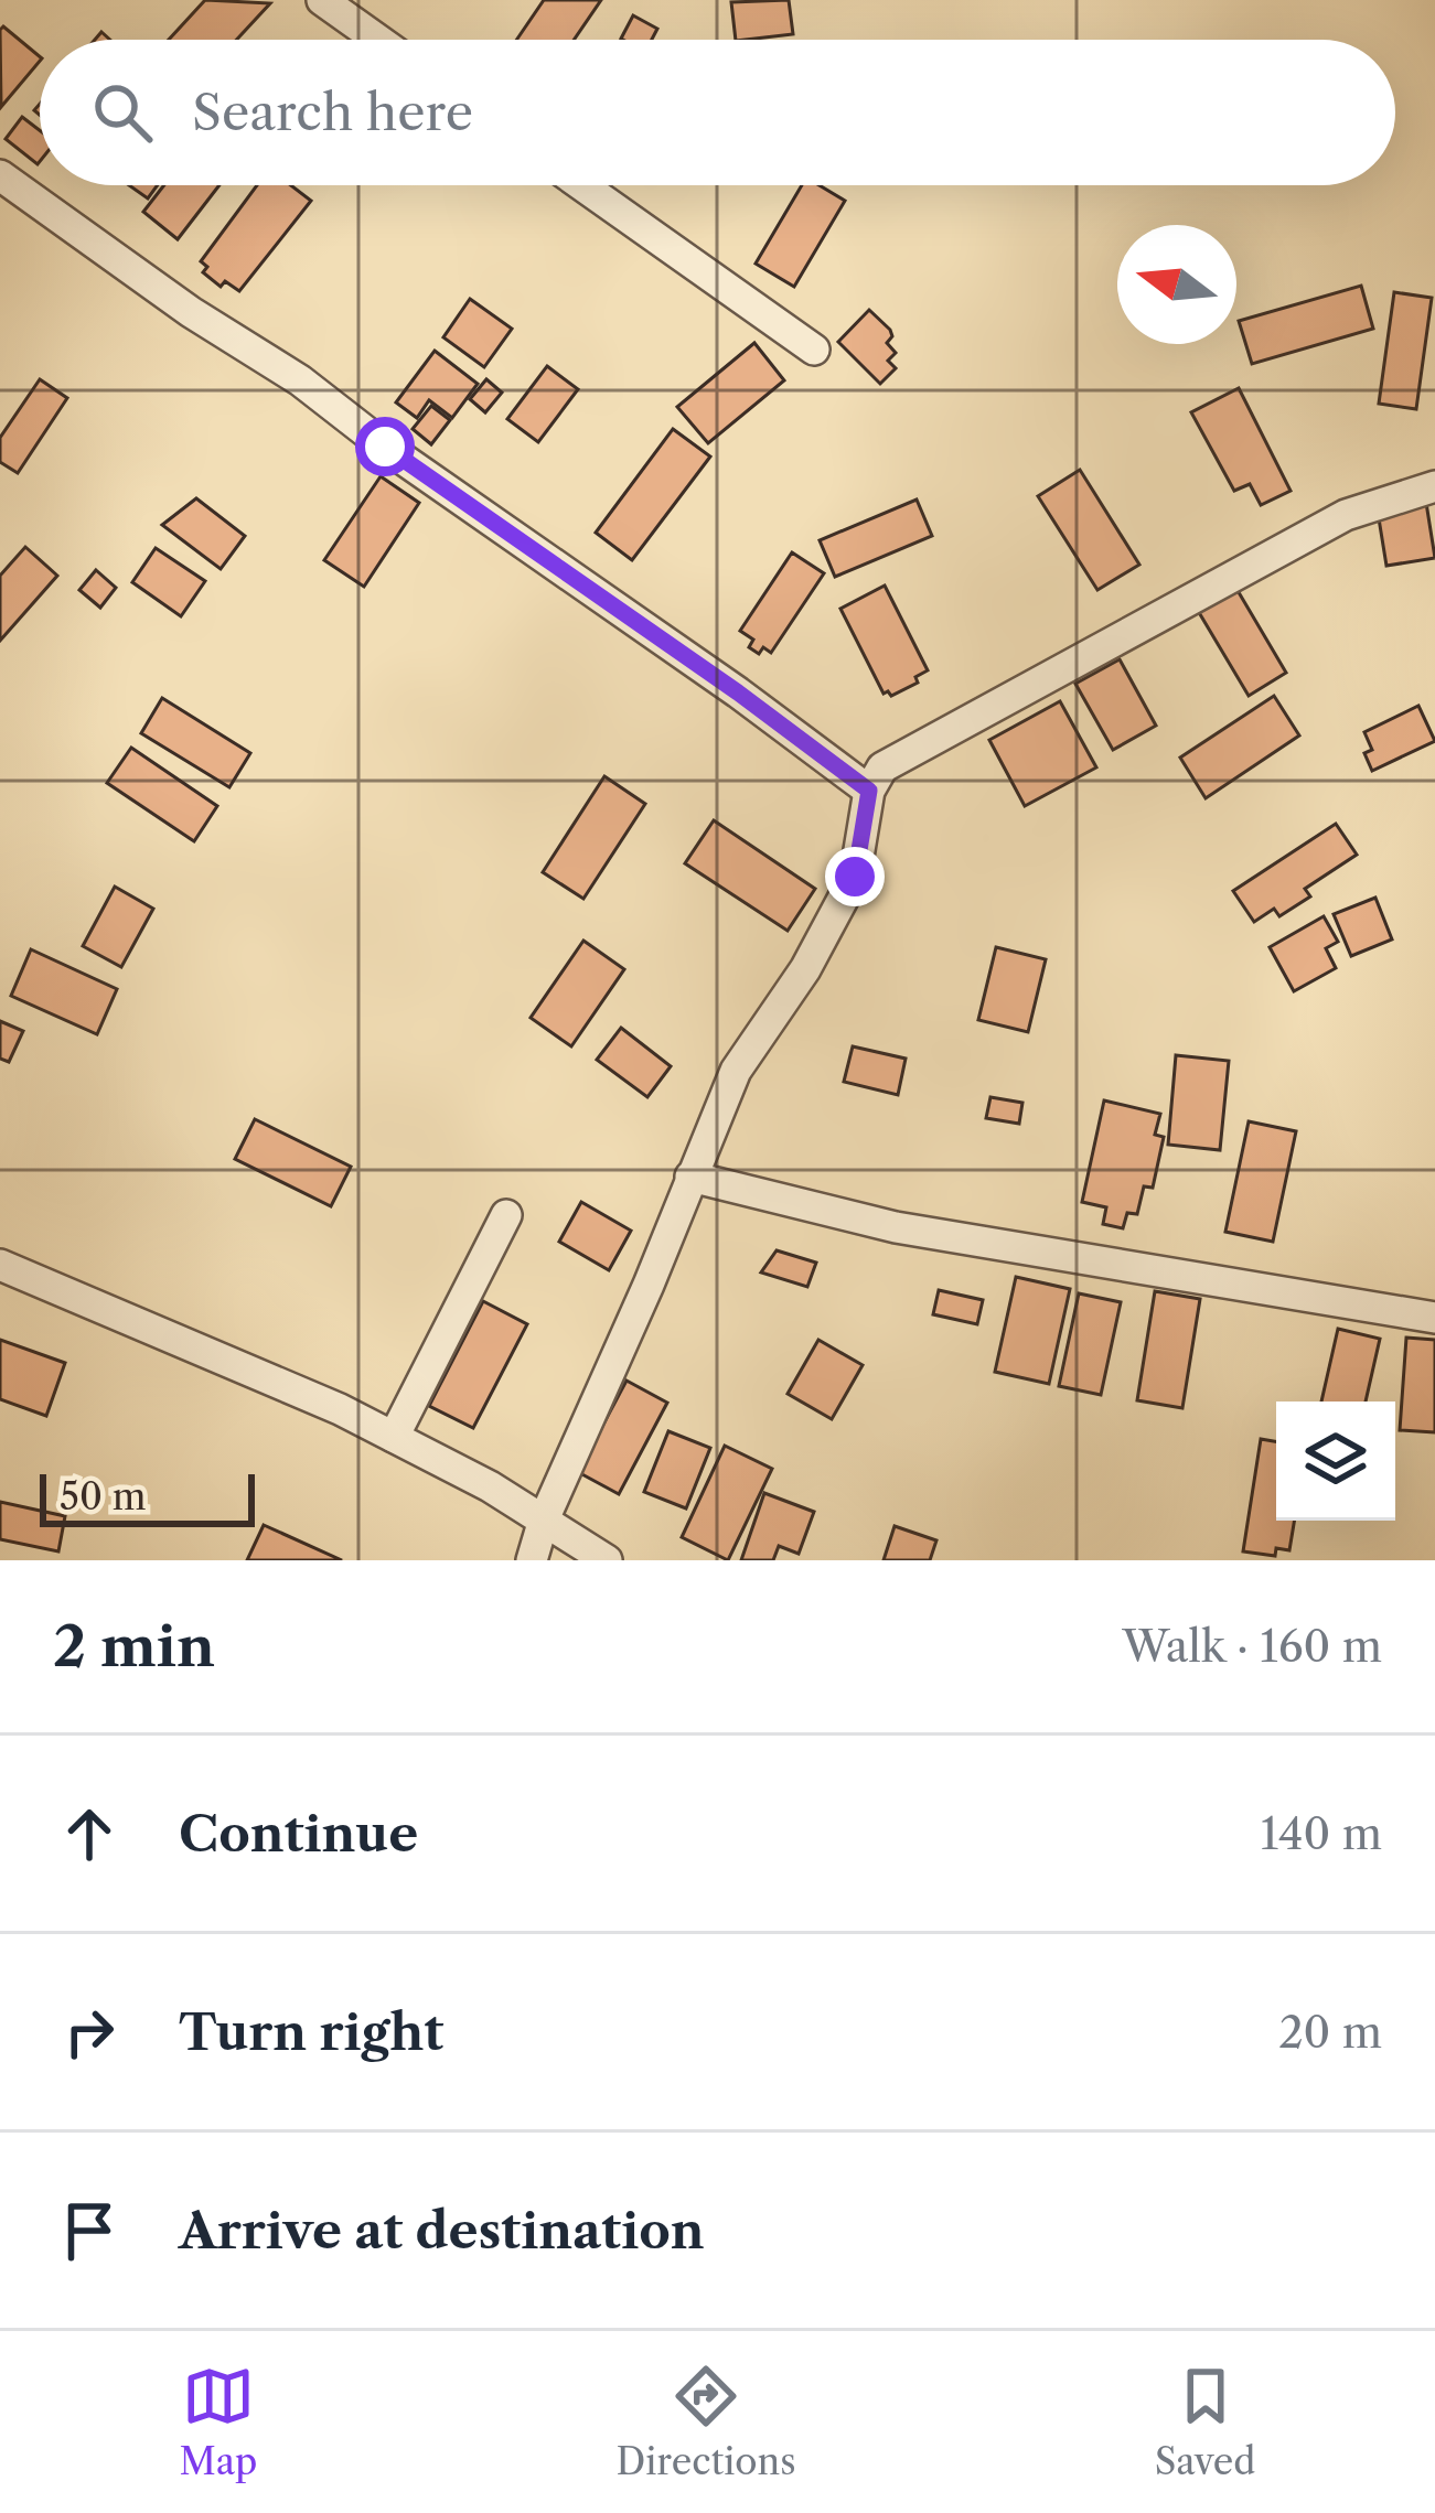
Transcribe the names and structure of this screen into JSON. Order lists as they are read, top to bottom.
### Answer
{
  "scale_bar": "50 m",
  "north": "left",
  "page": {
    "search": "Search here",
    "scale": "50 m",
    "heading": ["2 min", "Walk · 160 m"],
    "list": [
      ["Continue", "140 m"],
      ["Turn right", "20 m"],
      "Arrive at destination"
    ],
    "nav": ["Map", "Directions", "Saved"]
  }
}
